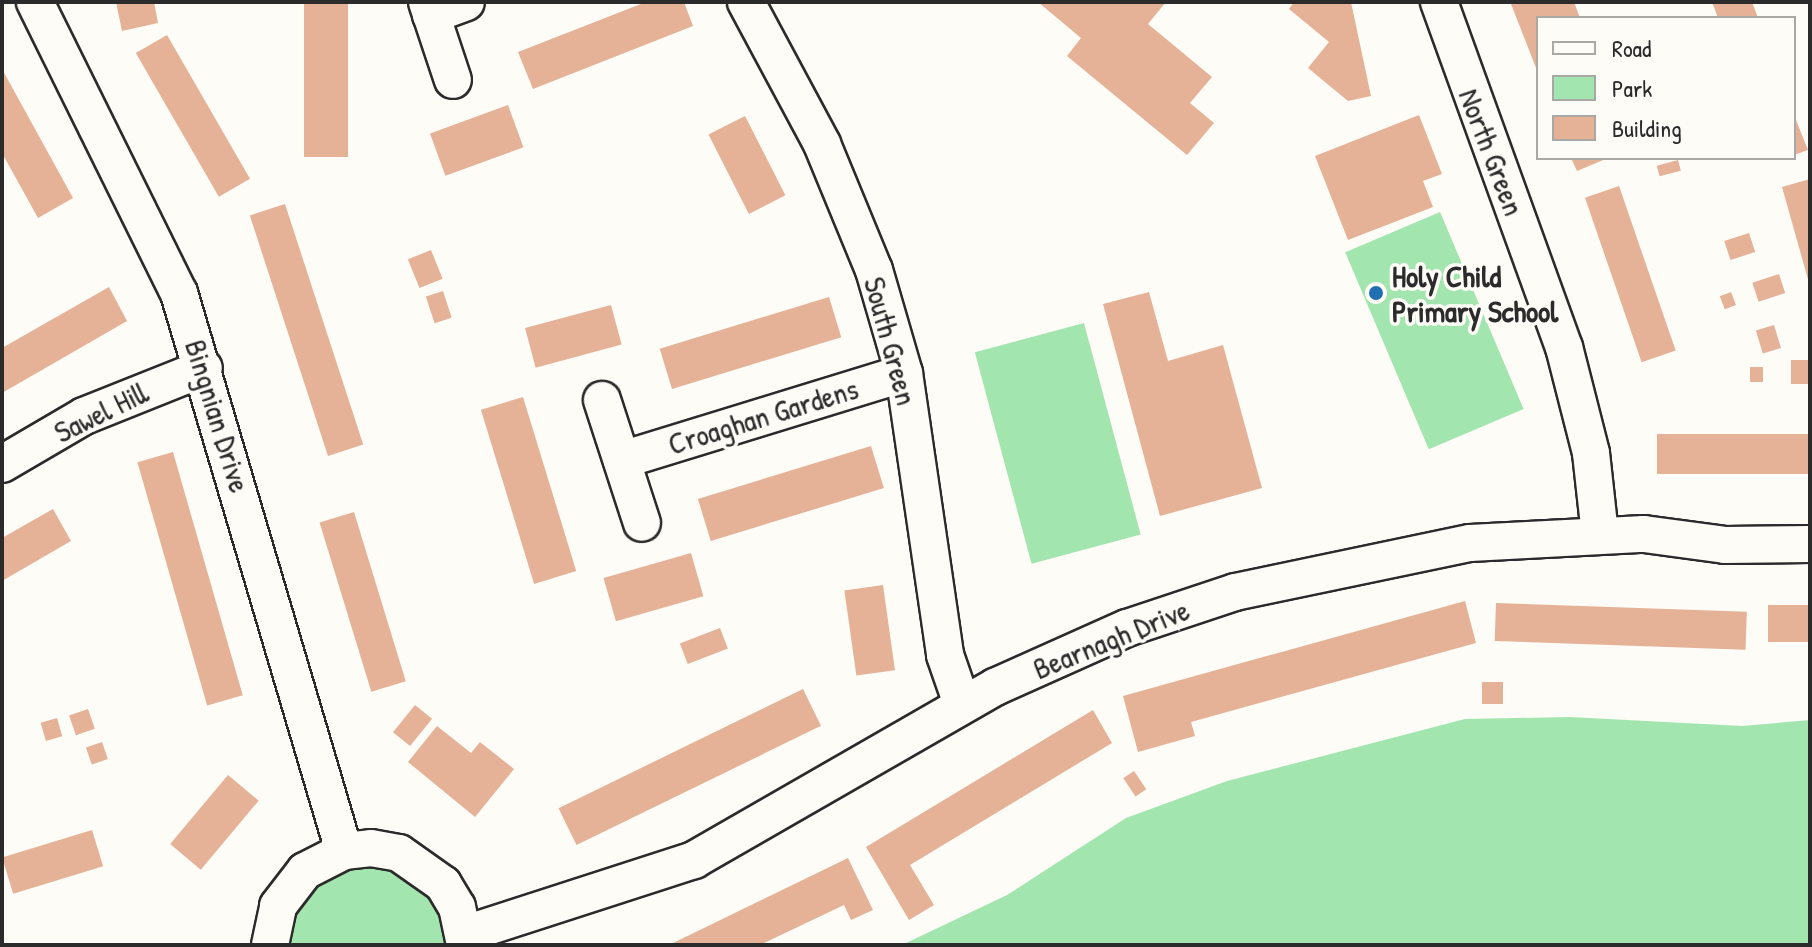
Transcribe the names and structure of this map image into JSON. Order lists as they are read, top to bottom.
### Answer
{
  "streets": {
    "street": [
      "North Green",
      "South Green",
      "Sawel Hill",
      "Bingnian Drive",
      "Croaghan Gardens",
      "Bearnagh Drive"
    ]
  },
  "crossings": [
    ["North Green", "Bearnagh Drive"],
    ["South Green", "Croaghan Gardens"],
    ["South Green", "Bearnagh Drive"],
    ["Sawel Hill", "Bingnian Drive"]
  ],
  "places": ["Holy Child Primary School"],
  "legend": ["Road", "Park", "Building"]
}
